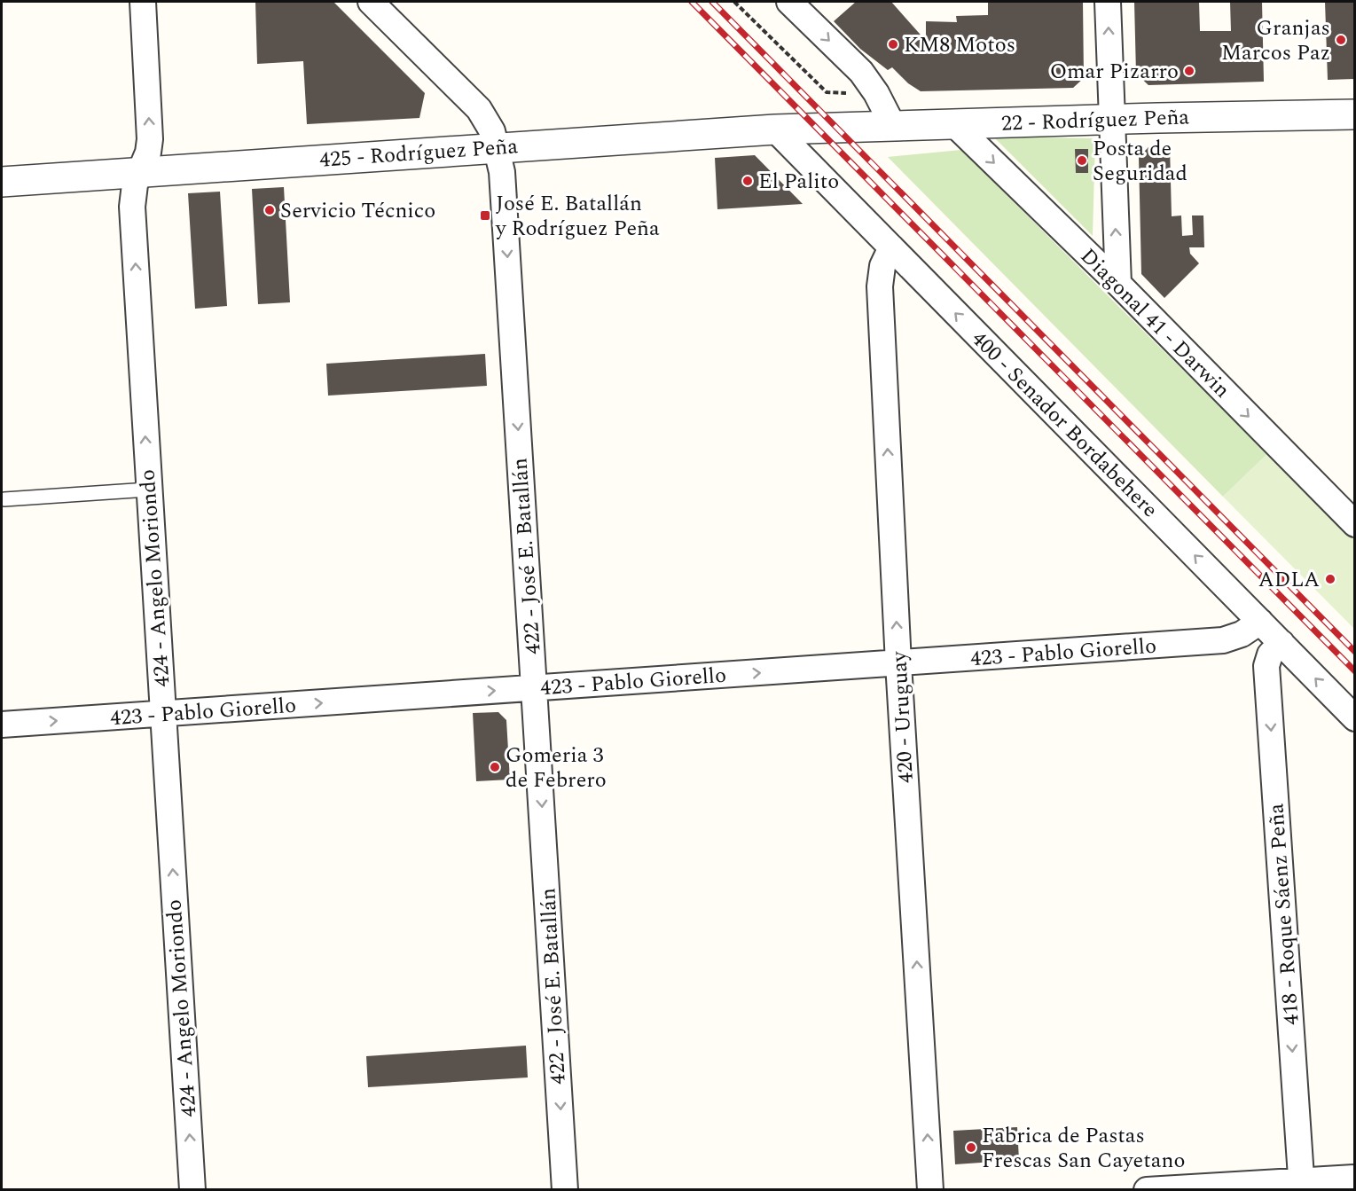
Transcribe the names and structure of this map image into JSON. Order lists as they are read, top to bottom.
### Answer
{
  "streets": {
    "street": [
      "22 - Rodríguez Peña",
      "425 - Rodríguez Peña",
      "Diagonal 41 - Darwin",
      "400 - Senador Bordabehere",
      "422 - José E. Batallán",
      "424 - Angelo Moriondo",
      "423 - Pablo Giorello",
      "420 - Uruguay",
      "418 - Roque Sáenz Peña"
    ]
  },
  "crossings": [
    ["22 - Rodríguez Peña", "425 - Rodríguez Peña"],
    ["22 - Rodríguez Peña", "Diagonal 41 - Darwin"],
    ["425 - Rodríguez Peña", "400 - Senador Bordabehere"],
    ["425 - Rodríguez Peña", "422 - José E. Batallán"],
    ["425 - Rodríguez Peña", "424 - Angelo Moriondo"],
    ["400 - Senador Bordabehere", "423 - Pablo Giorello"],
    ["400 - Senador Bordabehere", "420 - Uruguay"],
    ["400 - Senador Bordabehere", "418 - Roque Sáenz Peña"],
    ["422 - José E. Batallán", "423 - Pablo Giorello"],
    ["424 - Angelo Moriondo", "423 - Pablo Giorello"],
    ["423 - Pablo Giorello", "420 - Uruguay"]
  ],
  "one_way": [
    "Diagonal 41 - Darwin",
    "400 - Senador Bordabehere",
    "422 - José E. Batallán",
    "424 - Angelo Moriondo",
    "423 - Pablo Giorello",
    "420 - Uruguay",
    "418 - Roque Sáenz Peña"
  ],
  "places": {
    "other": [
      "Granjas Marcos Paz",
      "KM8 Motos",
      "Omar Pizarro",
      "Posta de Seguridad",
      "El Palito",
      "Servicio Técnico",
      "ADLA",
      "Gomeria 3 de Febrero",
      "Fabrica de Pastas Frescas San Cayetano"
    ],
    "transit": ["José E. Batallán y Rodríguez Peña"]
  }
}
